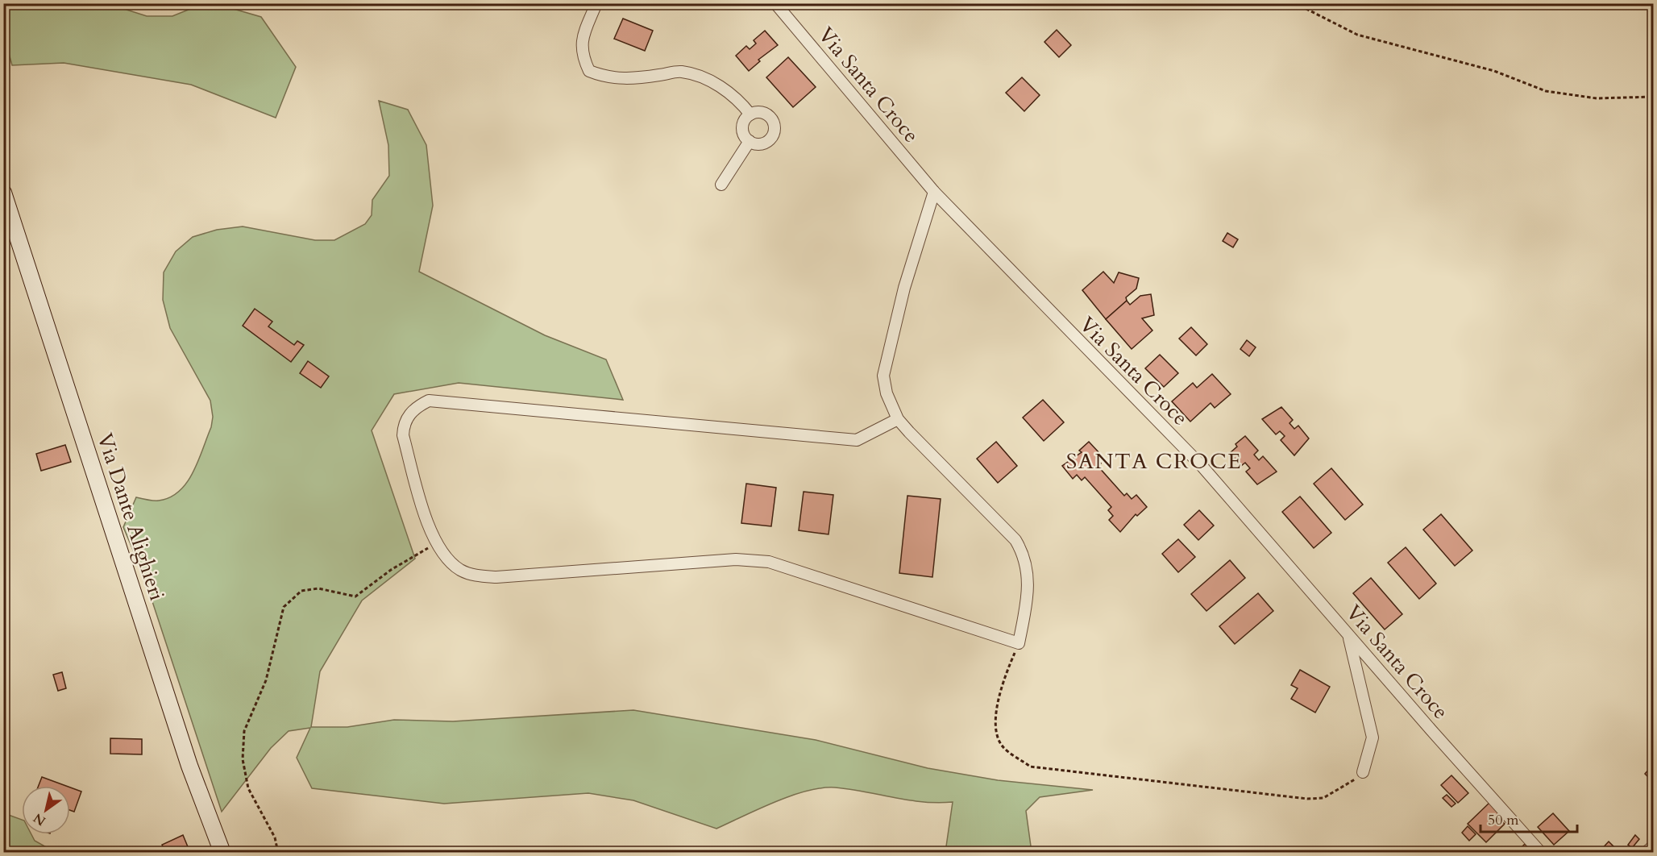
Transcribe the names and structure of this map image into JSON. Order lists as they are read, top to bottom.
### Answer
{
  "streets": {
    "main road": ["Via Dante Alighieri"],
    "street": ["Via Santa Croce"]
  },
  "districts": ["SANTA CROCE"],
  "scale_bar": "50 m",
  "north": "bottom left"
}
